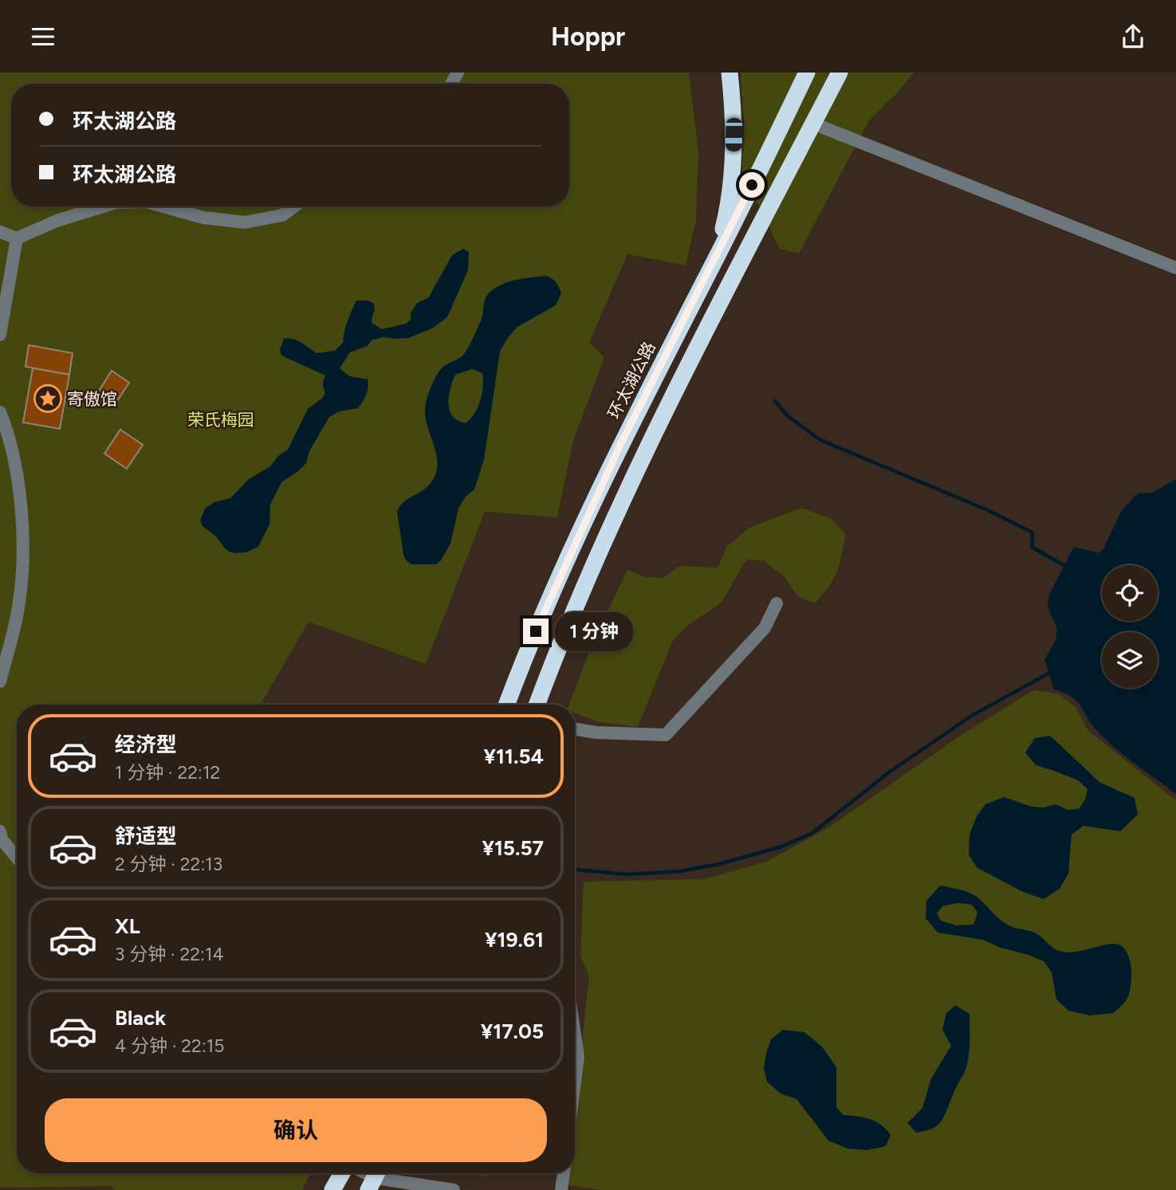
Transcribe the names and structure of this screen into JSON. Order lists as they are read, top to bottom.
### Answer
{
  "streets": {
    "highway": ["环太湖公路"]
  },
  "parks": ["荣氏梅园"],
  "places": {
    "place": ["寄傲馆"]
  },
  "page": {
    "header": "Hoppr",
    "banner": ["环太湖公路", "环太湖公路"],
    "bubble": "1 分钟",
    "list": [
      {
        "name": "经济型",
        "note": "1 分钟 · 22:12",
        "value": "¥11.54"
      },
      {
        "name": "舒适型",
        "note": "2 分钟 · 22:13",
        "value": "¥15.57"
      },
      {
        "name": "XL",
        "note": "3 分钟 · 22:14",
        "value": "¥19.61"
      },
      {
        "name": "Black",
        "note": "4 分钟 · 22:15",
        "value": "¥17.05"
      }
    ],
    "buttons": "确认"
  }
}
